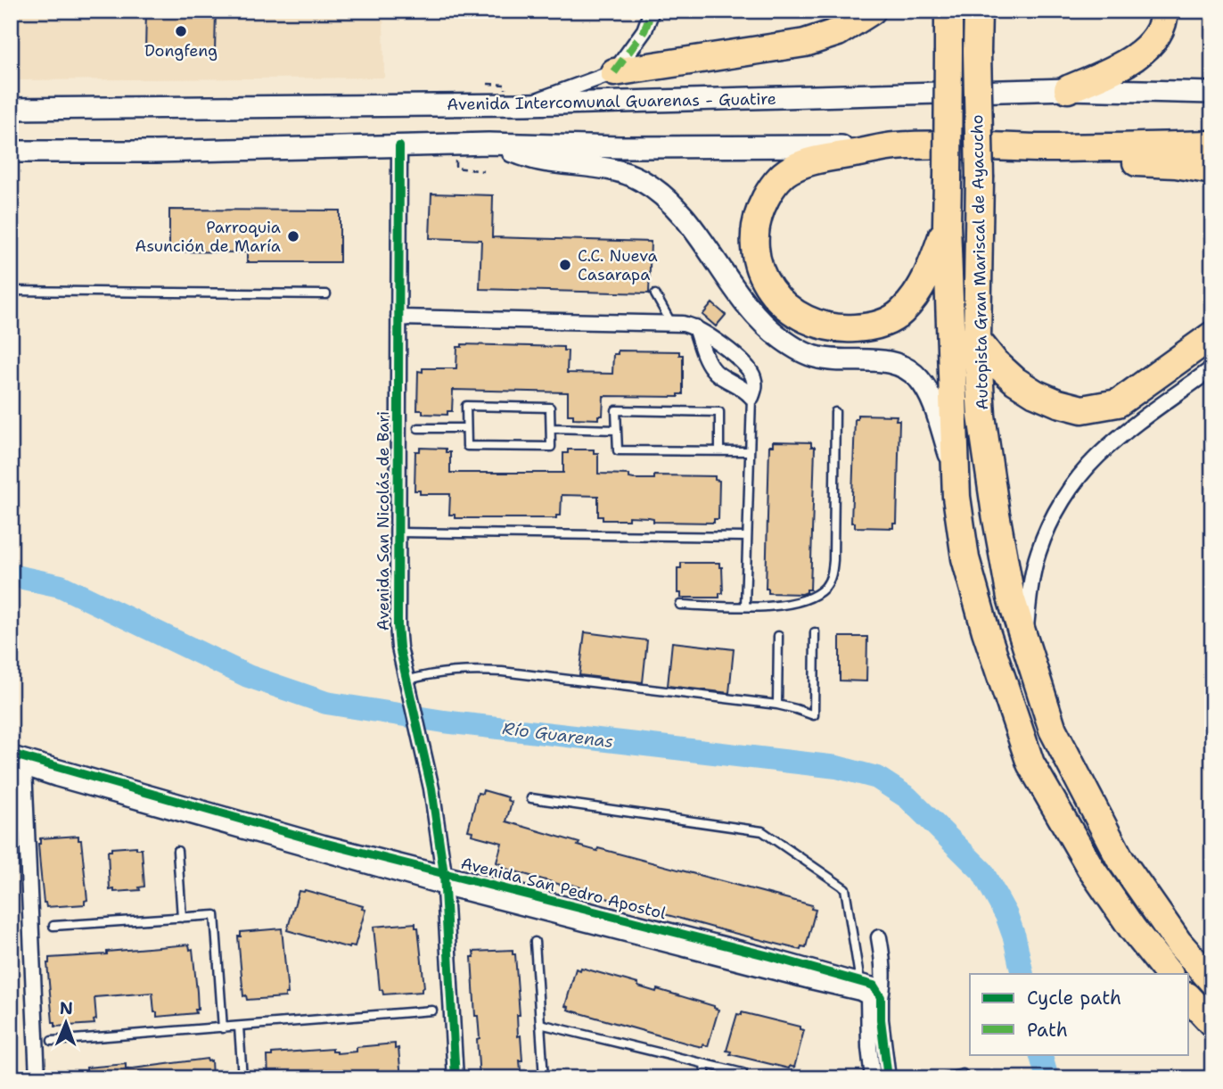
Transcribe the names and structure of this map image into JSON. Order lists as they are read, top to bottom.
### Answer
{
  "streets": {
    "highway": ["Autopista Gran Mariscal de Ayacucho"],
    "main road": ["Avenida Intercomunal Guarenas - Guatire"],
    "street": ["Avenida San Nicolás de Bari", "Avenida San Pedro Apostol"]
  },
  "crossings": [
    ["Avenida San Nicolás de Bari", "Avenida San Pedro Apostol"]
  ],
  "water": ["Río Guarenas"],
  "places": ["Dongfeng", "Parroquia Asunción de María", "C.C. Nueva Casarapa"],
  "legend": ["Cycle path", "Path"],
  "north": "top"
}
